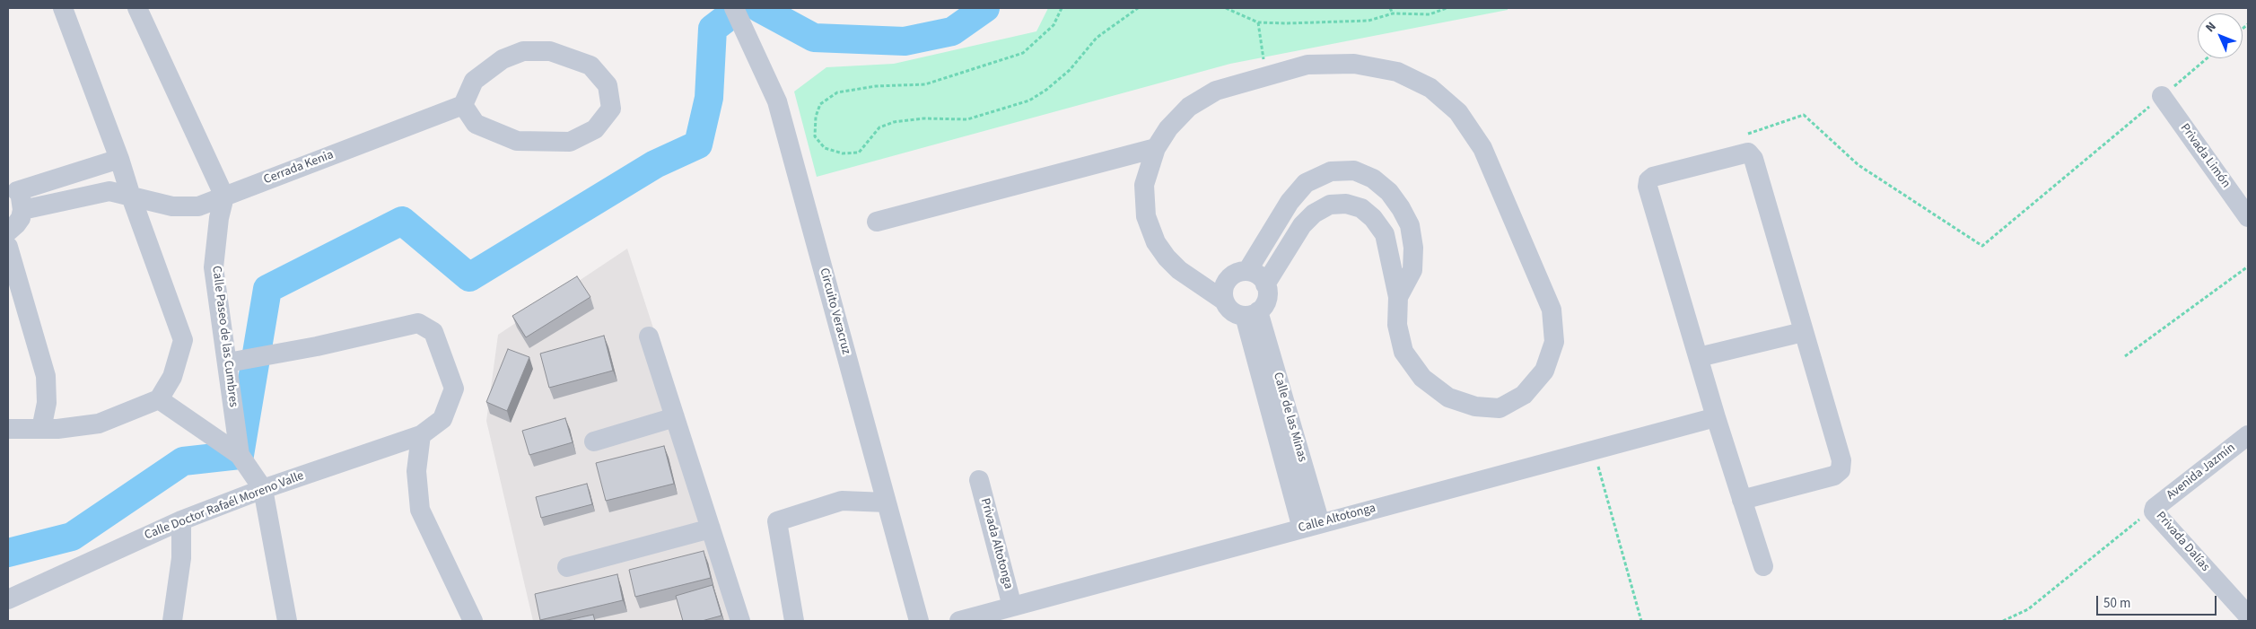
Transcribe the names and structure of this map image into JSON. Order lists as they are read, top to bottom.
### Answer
{
  "streets": {
    "street": [
      "Privada Limón",
      "Cerrada Kenia",
      "Circuito Veracruz",
      "Calle Paseo de las Cumbres",
      "Calle de las Minas",
      "Avenida Jazmín",
      "Calle Doctor Rafaél Moreno Valle",
      "Calle Altotonga",
      "Privada Dalías",
      "Privada Altotonga"
    ]
  },
  "crossings": [
    ["Cerrada Kenia", "Calle Paseo de las Cumbres"],
    ["Calle Paseo de las Cumbres", "Calle Doctor Rafaél Moreno Valle"],
    ["Calle de las Minas", "Calle Altotonga"],
    ["Avenida Jazmín", "Privada Dalías"],
    ["Calle Altotonga", "Privada Altotonga"]
  ],
  "scale_bar": "50 m",
  "north": "top left"
}
